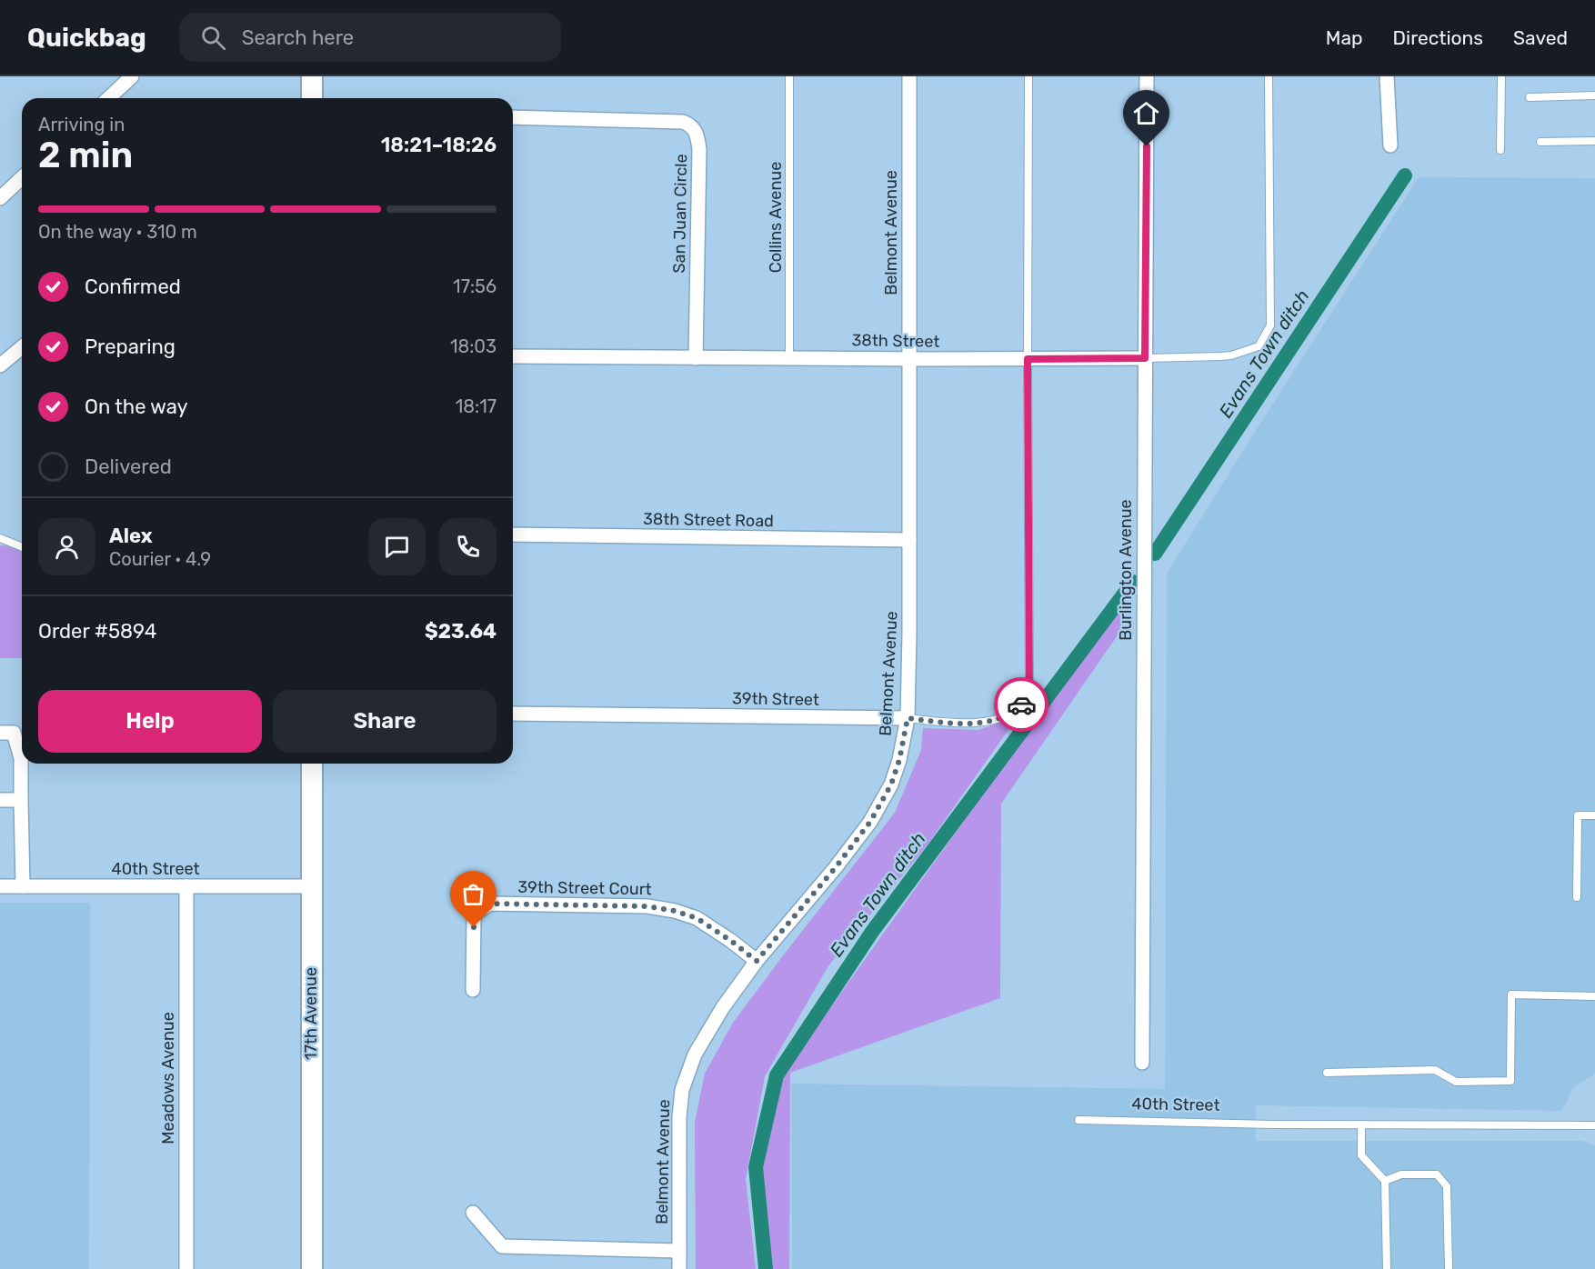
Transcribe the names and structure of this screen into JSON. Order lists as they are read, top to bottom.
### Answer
{
  "streets": {
    "main road": ["17th Avenue"],
    "street": [
      "San Juan Circle",
      "Belmont Avenue",
      "38th Street",
      "38th Street Road",
      "Burlington Avenue",
      "39th Street",
      "40th Street",
      "39th Street Court",
      "Meadows Avenue"
    ],
    "lane": ["Collins Avenue"]
  },
  "crossings": [
    ["San Juan Circle", "38th Street"],
    ["Collins Avenue", "38th Street"],
    ["Belmont Avenue", "38th Street"],
    ["Belmont Avenue", "38th Street Road"],
    ["Belmont Avenue", "39th Street"],
    ["Belmont Avenue", "39th Street Court"],
    ["38th Street", "Burlington Avenue"],
    ["38th Street", "39th Street"],
    ["40th Street", "17th Avenue"],
    ["40th Street", "Meadows Avenue"]
  ],
  "water": ["Evans Town ditch"],
  "page": {
    "header": "Quickbag",
    "search": "Search here",
    "nav": ["Map", "Directions", "Saved"],
    "heading": ["2 min", "Arriving in", "18:21–18:26"],
    "panel": [
      "Alex",
      "Courier · 4.9",
      "Order #5894",
      "$23.64"
    ],
    "bar": "On the way · 310 m",
    "list": [
      ["Confirmed", "17:56"],
      ["Preparing", "18:03"],
      ["On the way", "18:17"],
      "Delivered"
    ],
    "buttons": ["Help", "Share"]
  }
}
